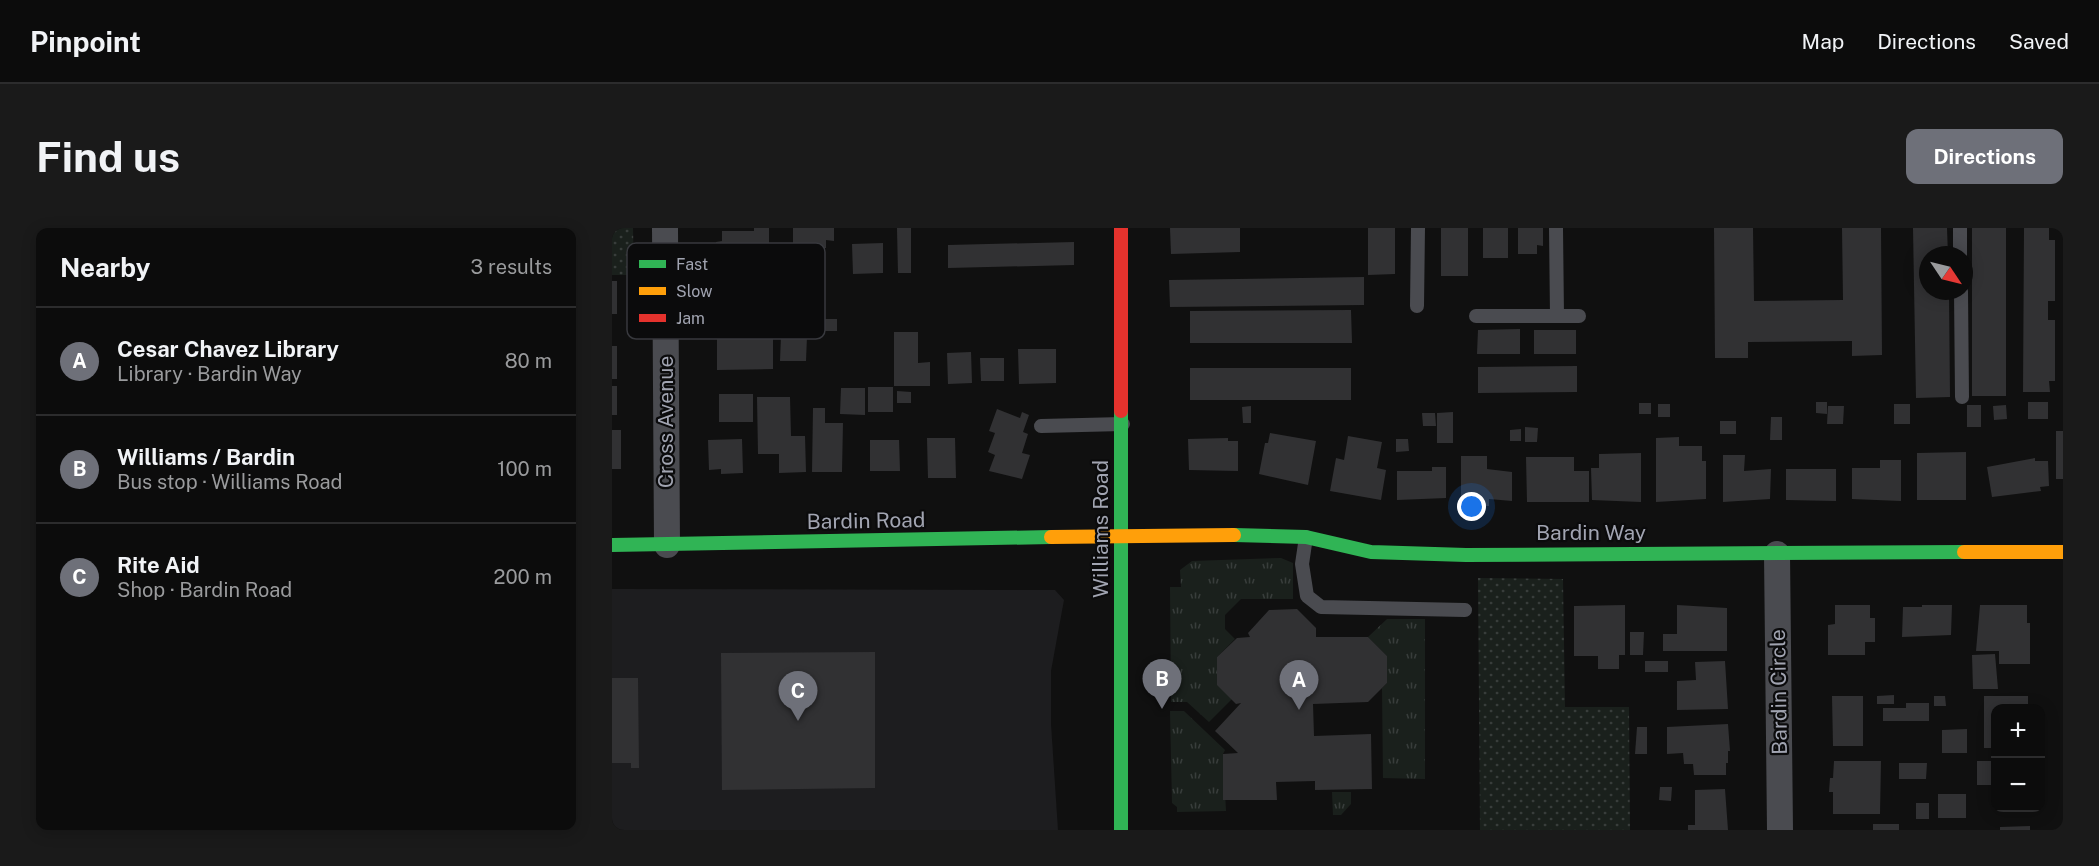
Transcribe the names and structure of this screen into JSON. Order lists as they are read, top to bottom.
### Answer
{
  "streets": {
    "street": [
      "Cross Avenue",
      "Bardin Road",
      "Williams Road",
      "Bardin Way",
      "Bardin Circle"
    ]
  },
  "crossings": [
    ["Cross Avenue", "Bardin Road"],
    ["Bardin Road", "Williams Road"],
    ["Bardin Road", "Bardin Way"],
    ["Williams Road", "Bardin Way"],
    ["Bardin Way", "Bardin Circle"]
  ],
  "legend": ["Fast", "Slow", "Jam"],
  "north": "bottom right",
  "page": {
    "header": "Pinpoint",
    "nav": ["Map", "Directions", "Saved"],
    "buttons": "Directions",
    "title": "Find us",
    "heading": ["Nearby", "3 results"],
    "list": [
      {
        "mark": "A",
        "name": "Cesar Chavez Library",
        "note": "Library · Bardin Way",
        "value": "80 m"
      },
      {
        "mark": "B",
        "name": "Williams / Bardin",
        "note": "Bus stop · Williams Road",
        "value": "100 m"
      },
      {
        "mark": "C",
        "name": "Rite Aid",
        "note": "Shop · Bardin Road",
        "value": "200 m"
      }
    ],
    "pins": ["B", "A", "C"],
    "map_buttons": ["+", "−"]
  }
}
